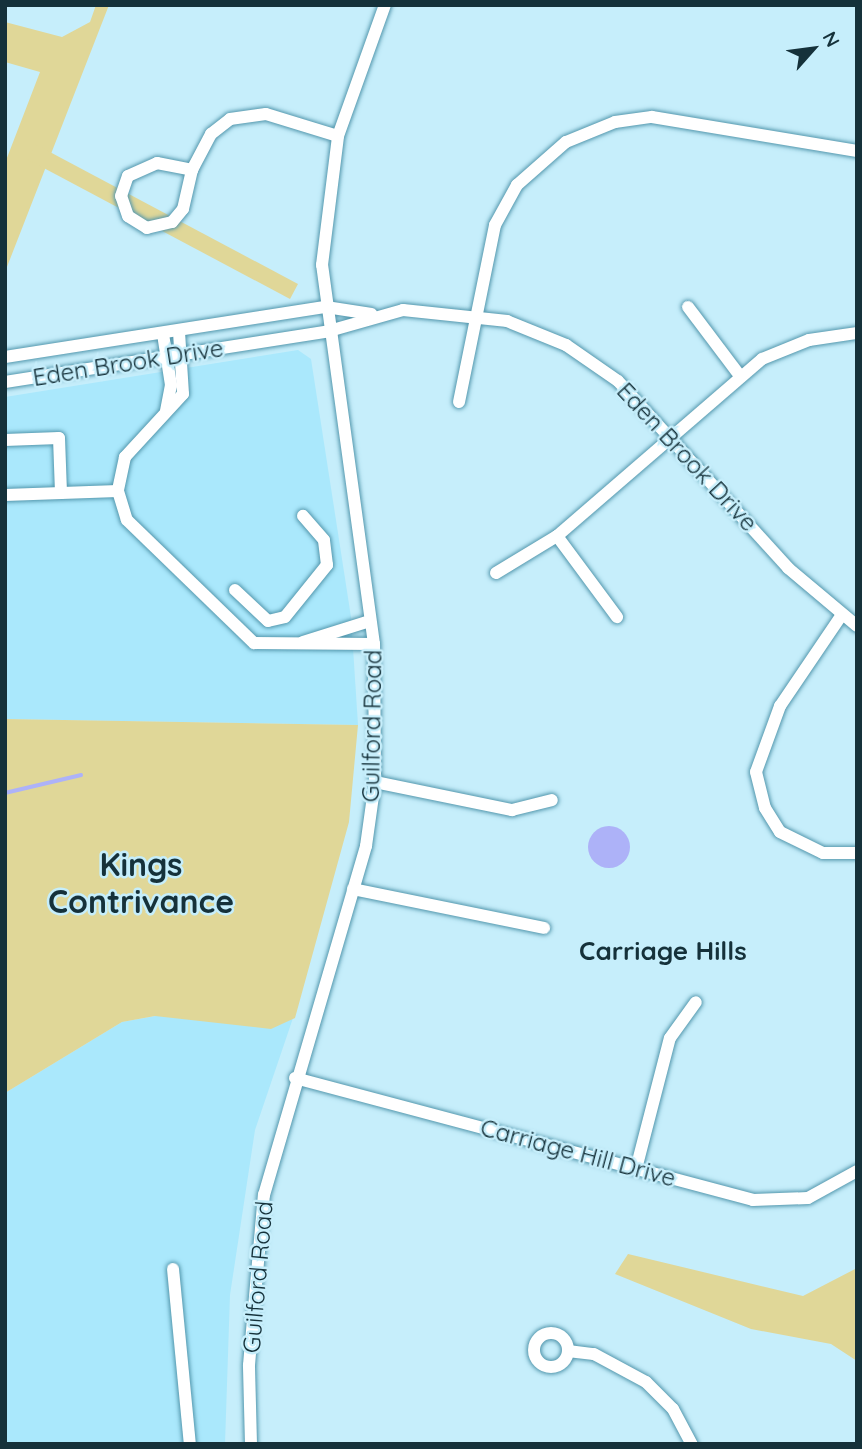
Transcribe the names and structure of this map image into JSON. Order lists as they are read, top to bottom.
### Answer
{
  "streets": {
    "street": ["Eden Brook Drive", "Guilford Road", "Carriage Hill Drive"]
  },
  "crossings": [
    ["Eden Brook Drive", "Guilford Road"],
    ["Guilford Road", "Carriage Hill Drive"]
  ],
  "districts": ["Kings Contrivance", "Carriage Hills"],
  "north": "top right"
}
